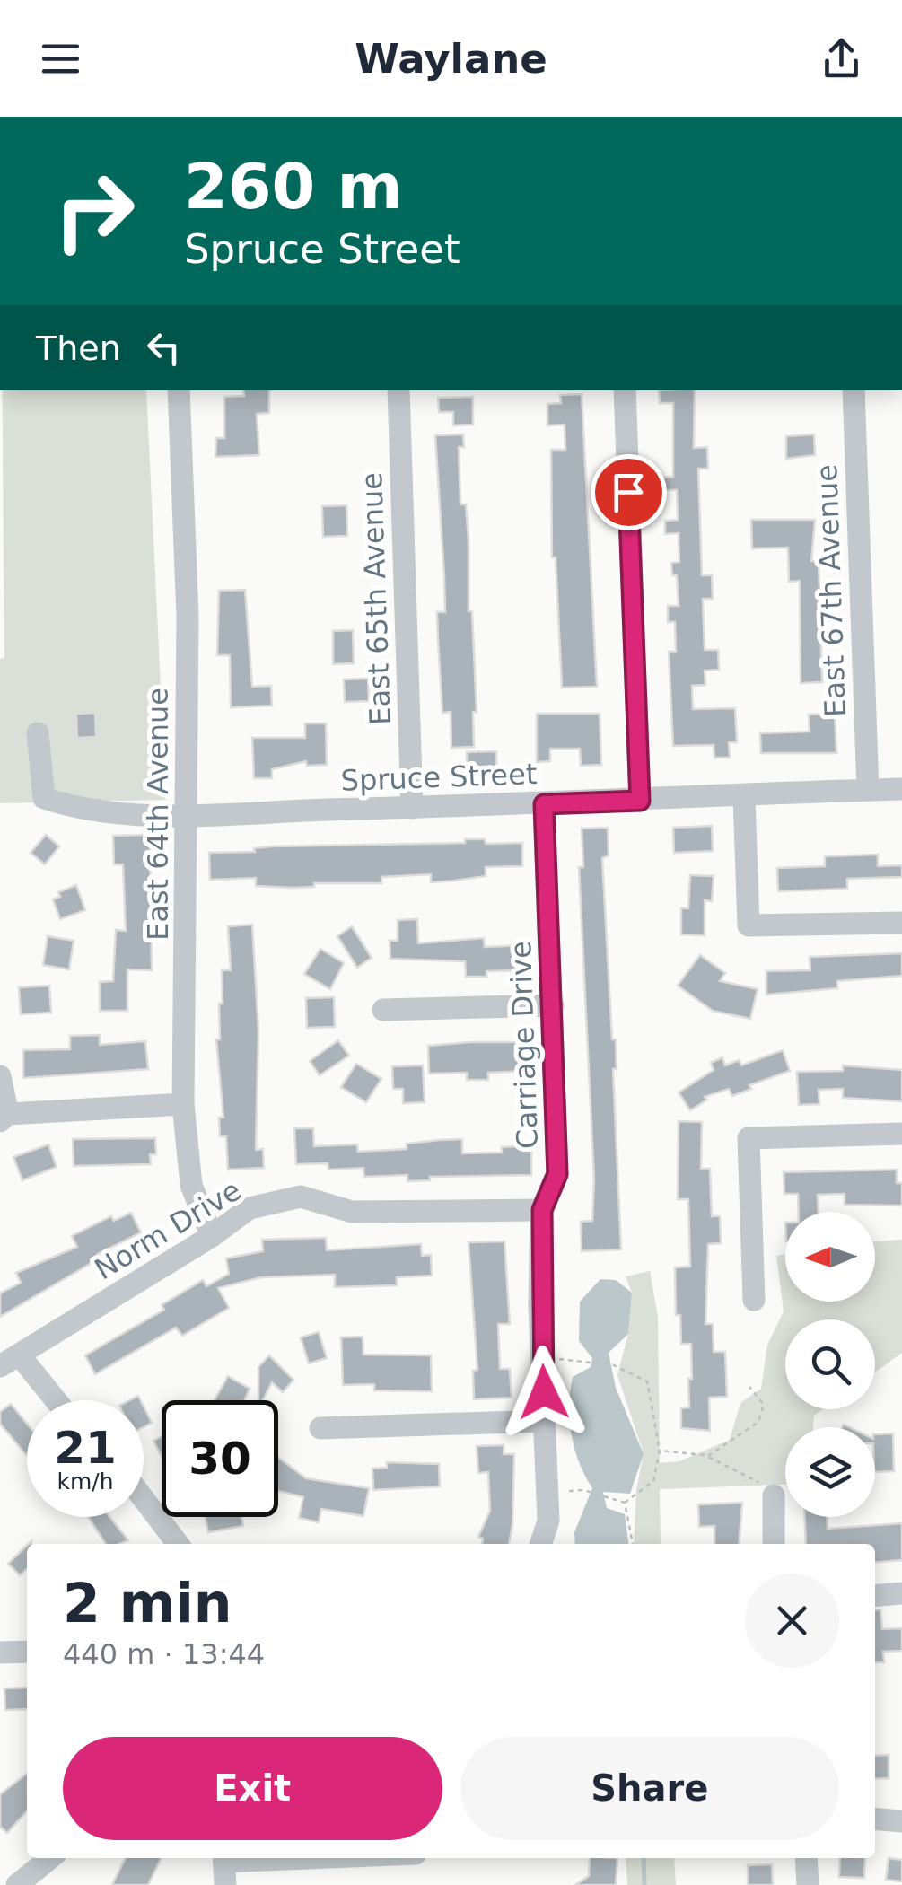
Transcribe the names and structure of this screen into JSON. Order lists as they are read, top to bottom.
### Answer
{
  "streets": {
    "street": [
      "East 67th Avenue",
      "East 65th Avenue",
      "Spruce Street",
      "East 64th Avenue",
      "Carriage Drive",
      "Norm Drive"
    ]
  },
  "crossings": [
    ["East 67th Avenue", "Spruce Street"],
    ["East 65th Avenue", "Spruce Street"],
    ["Spruce Street", "East 64th Avenue"],
    ["Spruce Street", "Carriage Drive"],
    ["East 64th Avenue", "Norm Drive"],
    ["Carriage Drive", "Norm Drive"]
  ],
  "north": "left",
  "page": {
    "header": "Waylane",
    "turn": ["260 m", "Spruce Street"],
    "then": "Then",
    "speed": "21 km/h",
    "limit": "30",
    "heading": ["2 min", "440 m · 13:44"],
    "buttons": ["Exit", "Share"]
  }
}
